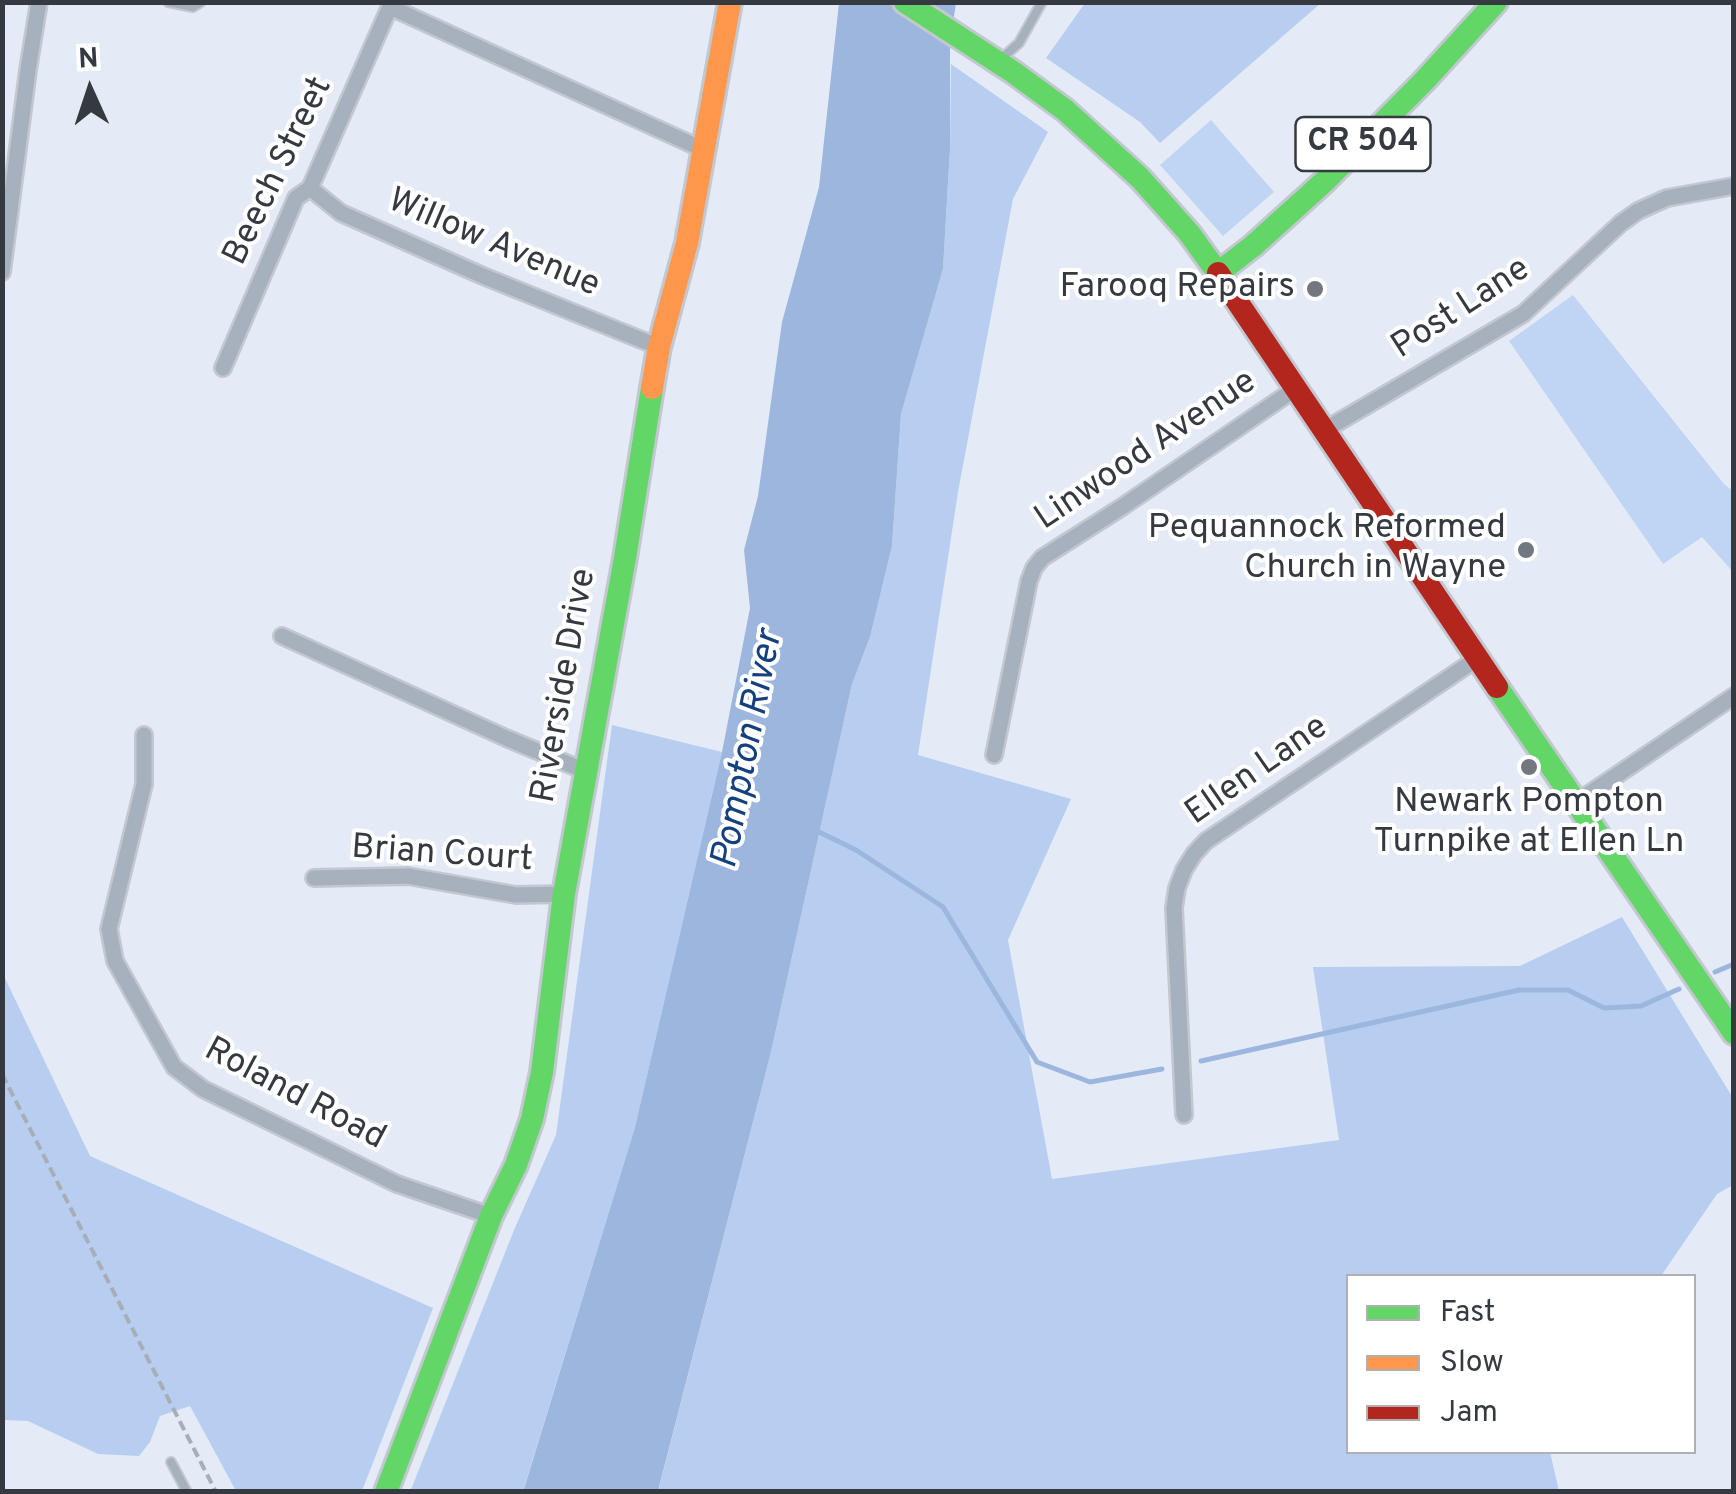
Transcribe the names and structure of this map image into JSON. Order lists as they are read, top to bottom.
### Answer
{
  "streets": {
    "main road": ["CR 504", "Riverside Drive"],
    "street": [
      "Beech Street",
      "Willow Avenue",
      "Post Lane",
      "Linwood Avenue",
      "Ellen Lane",
      "Brian Court",
      "Roland Road"
    ]
  },
  "crossings": [
    ["Beech Street", "Willow Avenue"],
    ["Willow Avenue", "Riverside Drive"],
    ["Riverside Drive", "Brian Court"],
    ["Riverside Drive", "Roland Road"]
  ],
  "water": ["Pompton River"],
  "places": ["Farooq Repairs", "Pequannock Reformed Church in Wayne", "Newark Pompton Turnpike at Ellen Ln"],
  "legend": ["Fast", "Slow", "Jam"],
  "north": "top"
}
